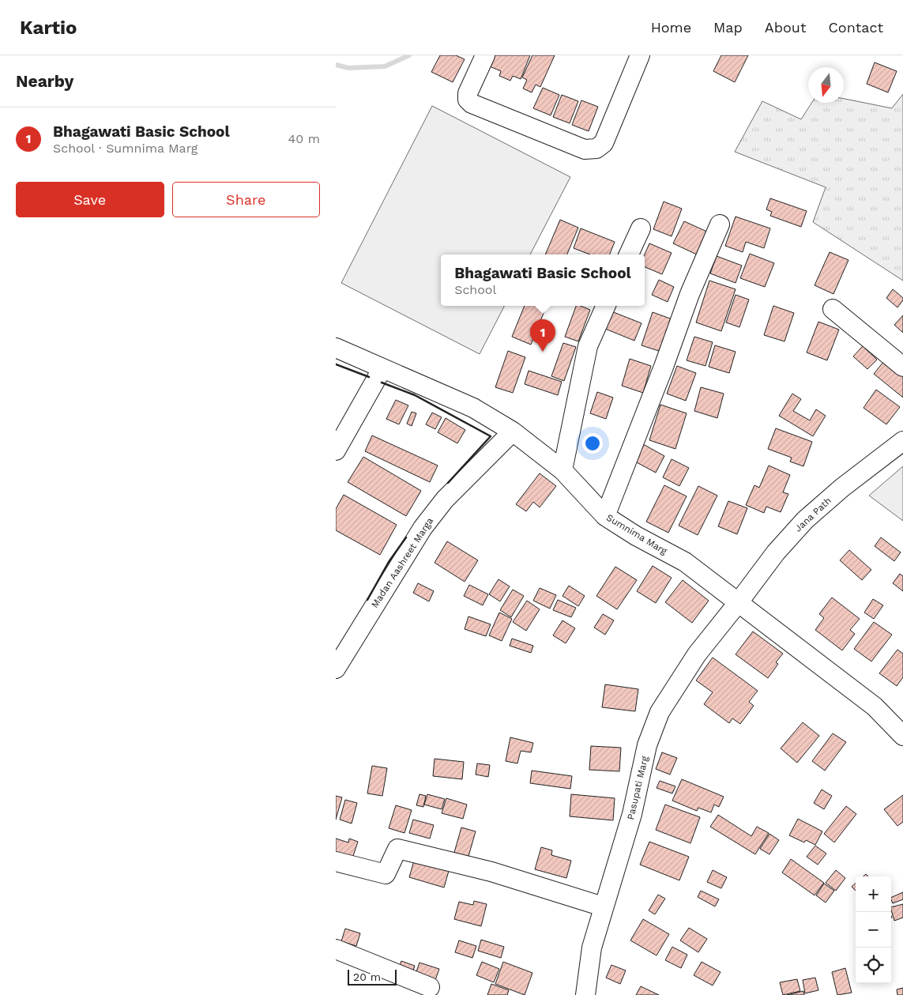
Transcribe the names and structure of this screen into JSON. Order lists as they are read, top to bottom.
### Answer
{
  "streets": {
    "street": [
      "Jana Path",
      "Sumnima Marg",
      "Madan Aashreet Marga",
      "Pasupati Marg"
    ]
  },
  "crossings": [
    ["Jana Path", "Sumnima Marg"],
    ["Jana Path", "Pasupati Marg"],
    ["Sumnima Marg", "Madan Aashreet Marga"],
    ["Sumnima Marg", "Pasupati Marg"]
  ],
  "scale_bar": "20 m",
  "north": "bottom",
  "page": {
    "header": "Kartio",
    "nav": [
      "Home",
      "Map",
      "About",
      "Contact"
    ],
    "heading": "Nearby",
    "list": [
      {
        "mark": "1",
        "name": "Bhagawati Basic School",
        "note": "School · Sumnima Marg",
        "value": "40 m"
      }
    ],
    "buttons": ["Save", "Share"],
    "popup": ["Bhagawati Basic School", "School"],
    "pins": "1",
    "map_buttons": ["+", "−"],
    "scale": "20 m"
  }
}
